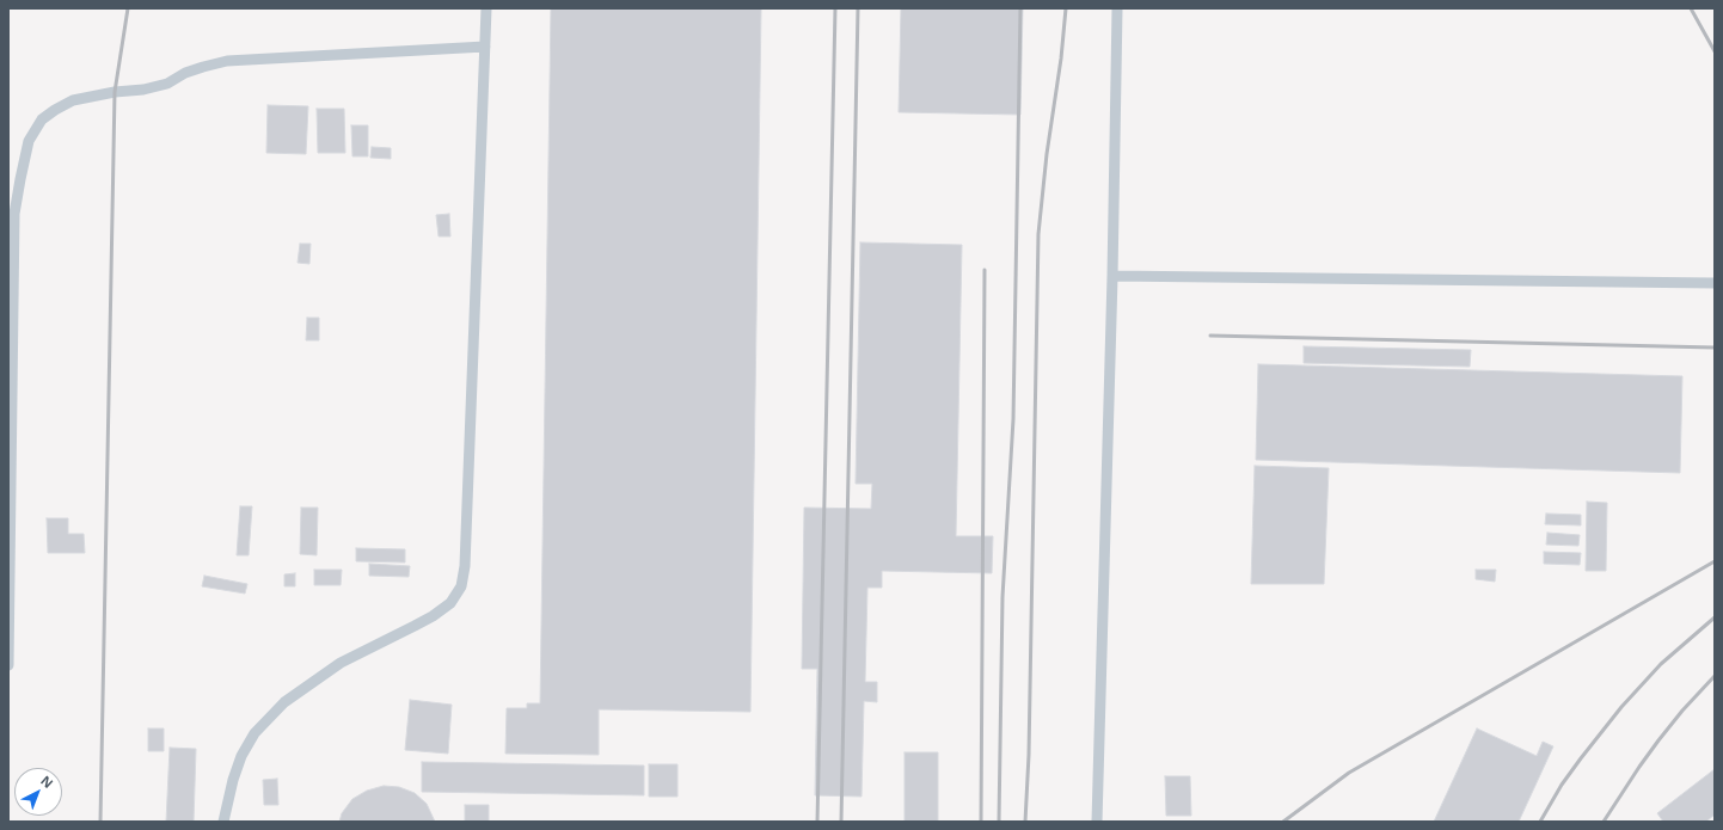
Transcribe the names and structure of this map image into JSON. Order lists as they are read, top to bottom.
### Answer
{
  "north": "top right"
}
